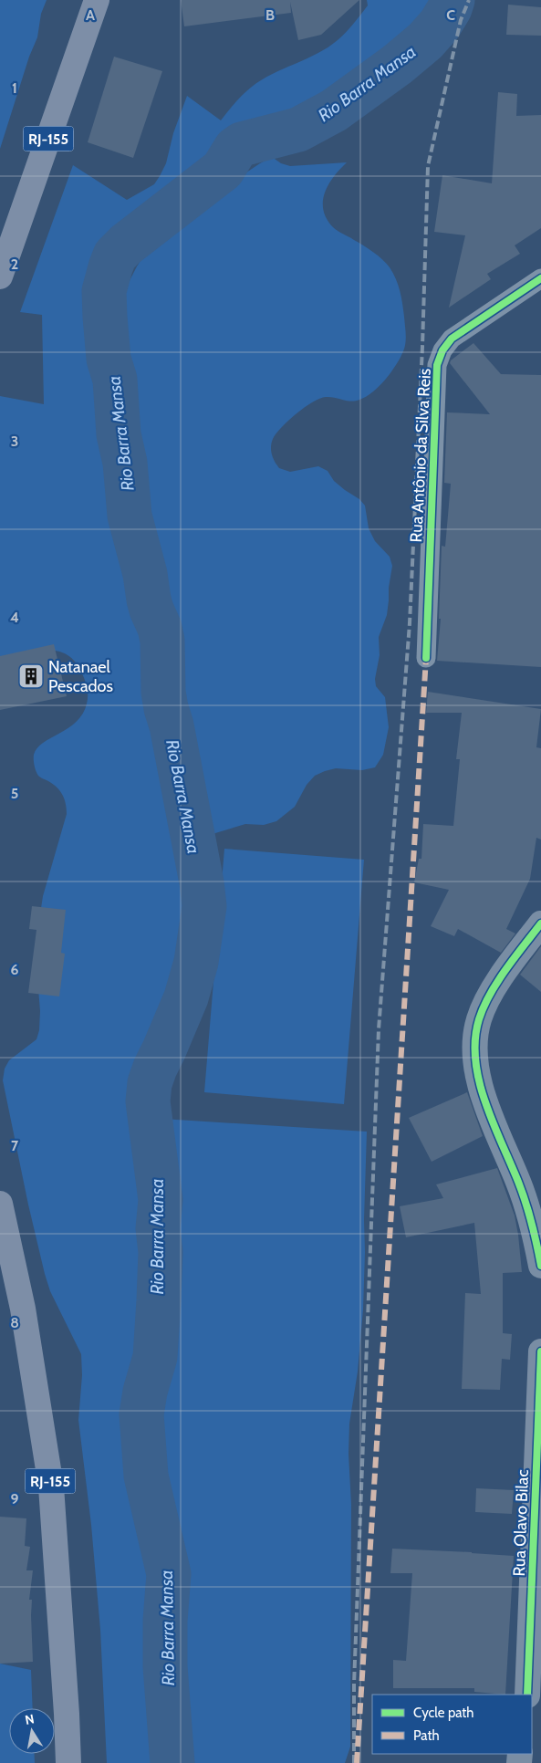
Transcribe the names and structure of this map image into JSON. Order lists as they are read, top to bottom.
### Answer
{
  "streets": {
    "main road": ["RJ-155"],
    "street": ["Rua Antônio da Silva Reis", "Rua Olavo Bilac"]
  },
  "water": ["Rio Barra Mansa"],
  "places": {
    "building": ["Natanael Pescados"]
  },
  "legend": ["Cycle path", "Path"],
  "north": "top",
  "grid": {
    "columns": ["A", "B", "C"],
    "rows": [
      "1",
      "2",
      "3",
      "4",
      "5",
      "6",
      "7",
      "8",
      "9"
    ]
  }
}
